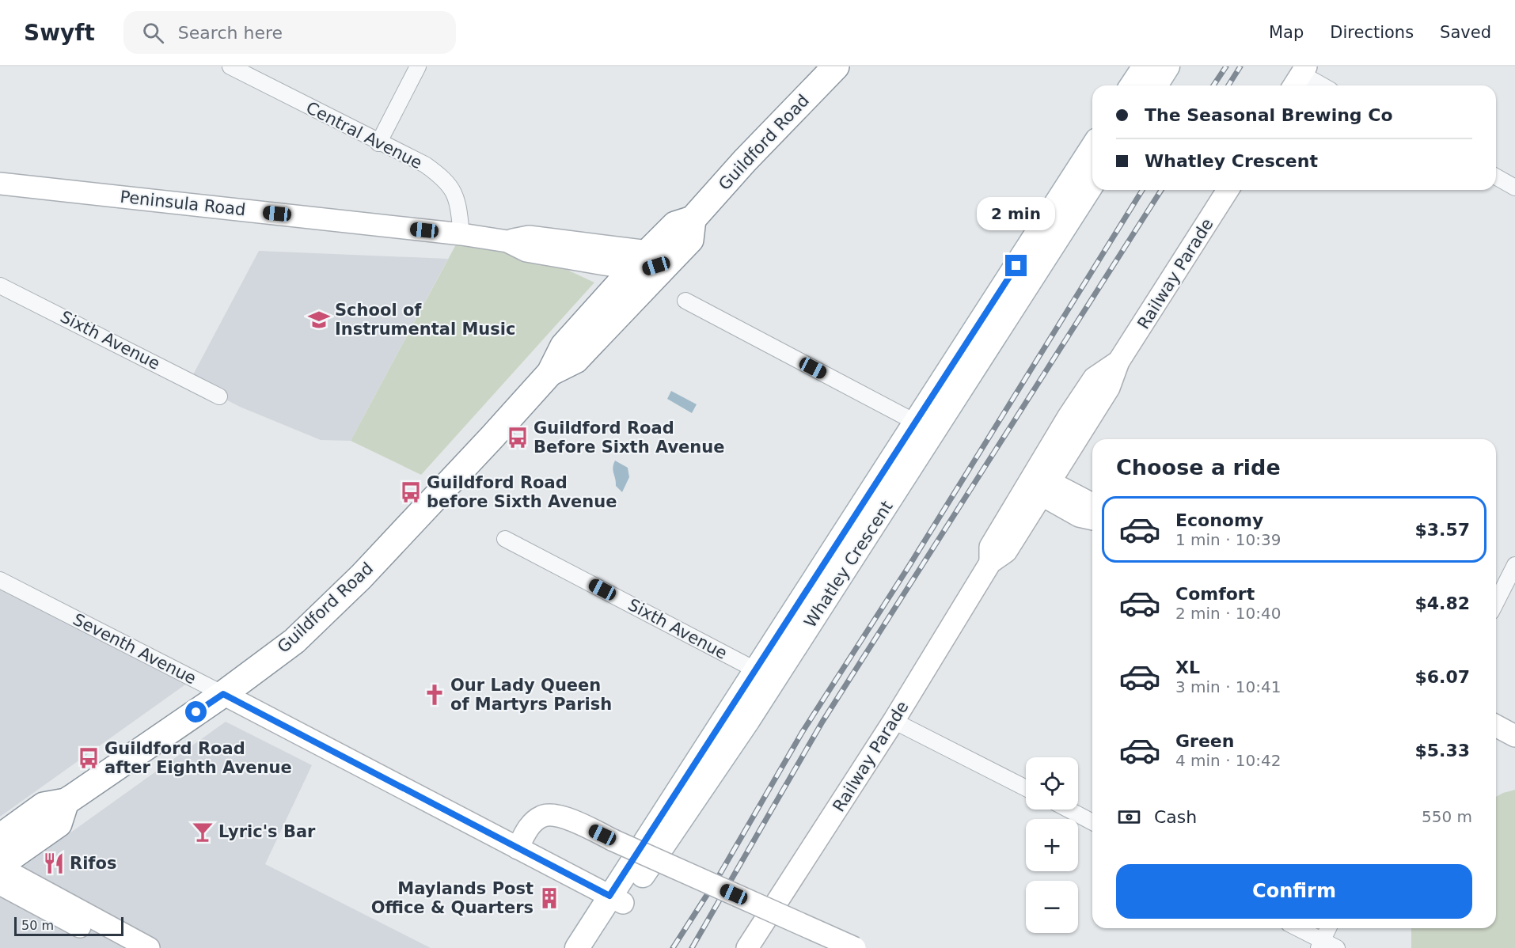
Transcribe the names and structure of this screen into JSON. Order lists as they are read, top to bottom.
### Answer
{
  "streets": {
    "highway": ["Guildford Road"],
    "main road": ["Whatley Crescent"],
    "street": [
      "Central Avenue",
      "Peninsula Road",
      "Railway Parade",
      "Sixth Avenue",
      "Seventh Avenue"
    ]
  },
  "crossings": [
    ["Central Avenue", "Peninsula Road"],
    ["Guildford Road", "Peninsula Road"],
    ["Guildford Road", "Seventh Avenue"],
    ["Sixth Avenue", "Whatley Crescent"],
    ["Whatley Crescent", "Seventh Avenue"]
  ],
  "places": {
    "school or university": ["School of Instrumental Music"],
    "bus stop": ["Guildford Road Before Sixth Avenue", "Guildford Road before Sixth Avenue", "Guildford Road after Eighth Avenue"],
    "church": ["Our Lady Queen of Martyrs Parish"],
    "bar": ["Lyric's Bar"],
    "restaurant": ["Rifos"],
    "building": ["Maylands Post Office & Quarters"]
  },
  "scale_bar": "50 m",
  "page": {
    "header": "Swyft",
    "search": "Search here",
    "nav": ["Map", "Directions", "Saved"],
    "banner": ["The Seasonal Brewing Co", "Whatley Crescent"],
    "bubble": "2 min",
    "heading": "Choose a ride",
    "list": [
      {
        "name": "Economy",
        "note": "1 min · 10:39",
        "value": "$3.57"
      },
      {
        "name": "Comfort",
        "note": "2 min · 10:40",
        "value": "$4.82"
      },
      {
        "name": "XL",
        "note": "3 min · 10:41",
        "value": "$6.07"
      },
      {
        "name": "Green",
        "note": "4 min · 10:42",
        "value": "$5.33"
      }
    ],
    "map_buttons": ["+", "−"],
    "pay": ["Cash", "550 m"],
    "buttons": "Confirm",
    "scale": "50 m"
  }
}
